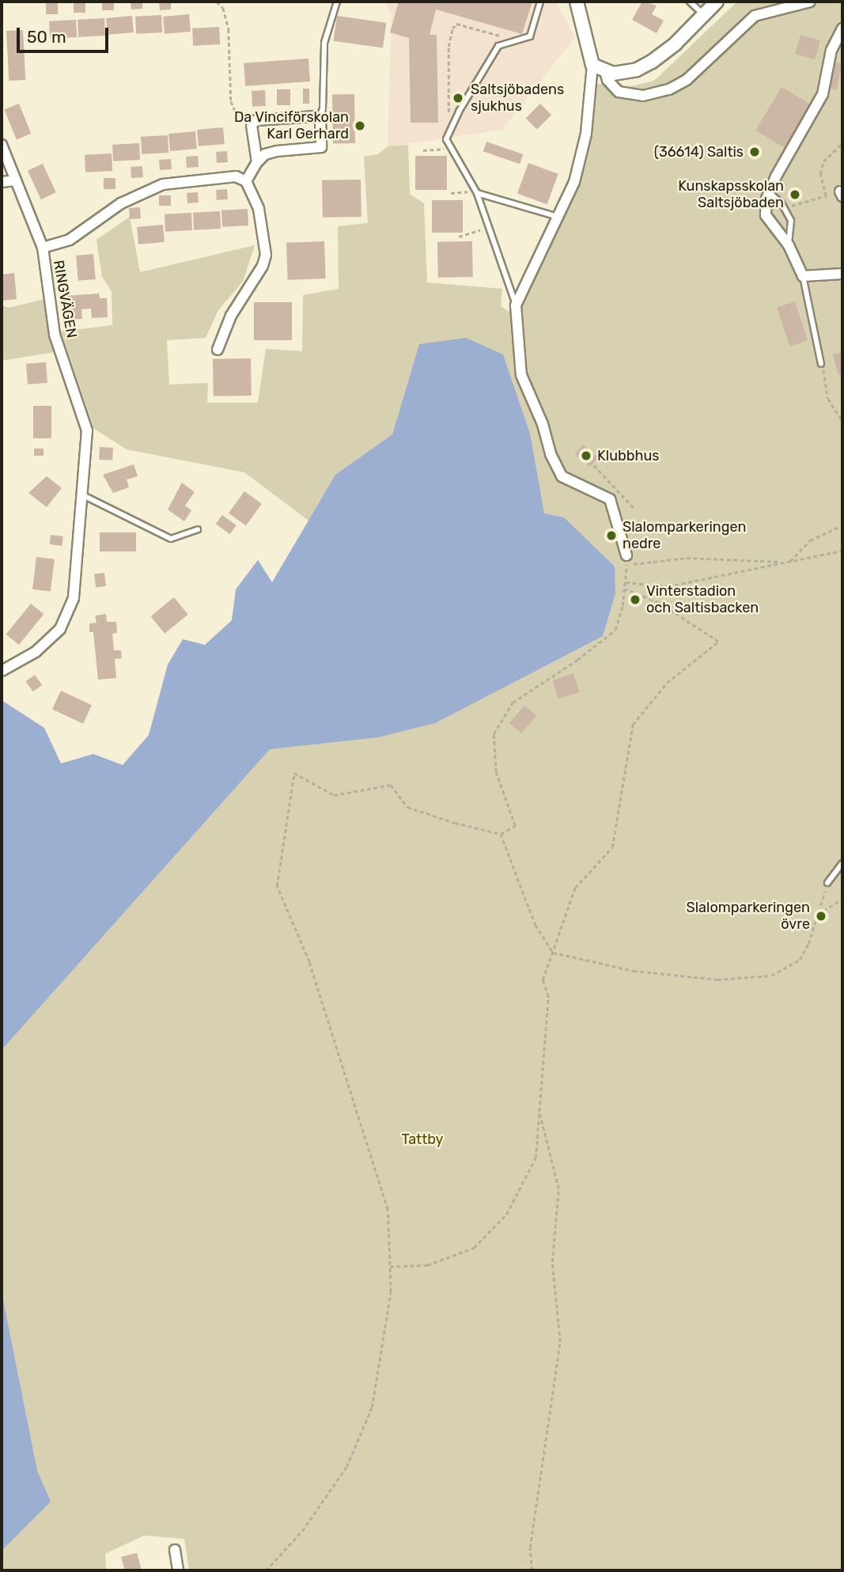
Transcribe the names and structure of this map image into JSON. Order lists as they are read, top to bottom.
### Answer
{
  "streets": {
    "street": ["RINGVÄGEN"]
  },
  "parks": ["Tattby"],
  "places": [
    "Saltsjöbadens sjukhus",
    "Da Vinciförskolan Karl Gerhard",
    "(36614) Saltis",
    "Kunskapsskolan Saltsjöbaden",
    "Klubbhus",
    "Slalomparkeringen nedre",
    "Vinterstadion och Saltisbacken",
    "Slalomparkeringen övre"
  ],
  "scale_bar": "50 m"
}
